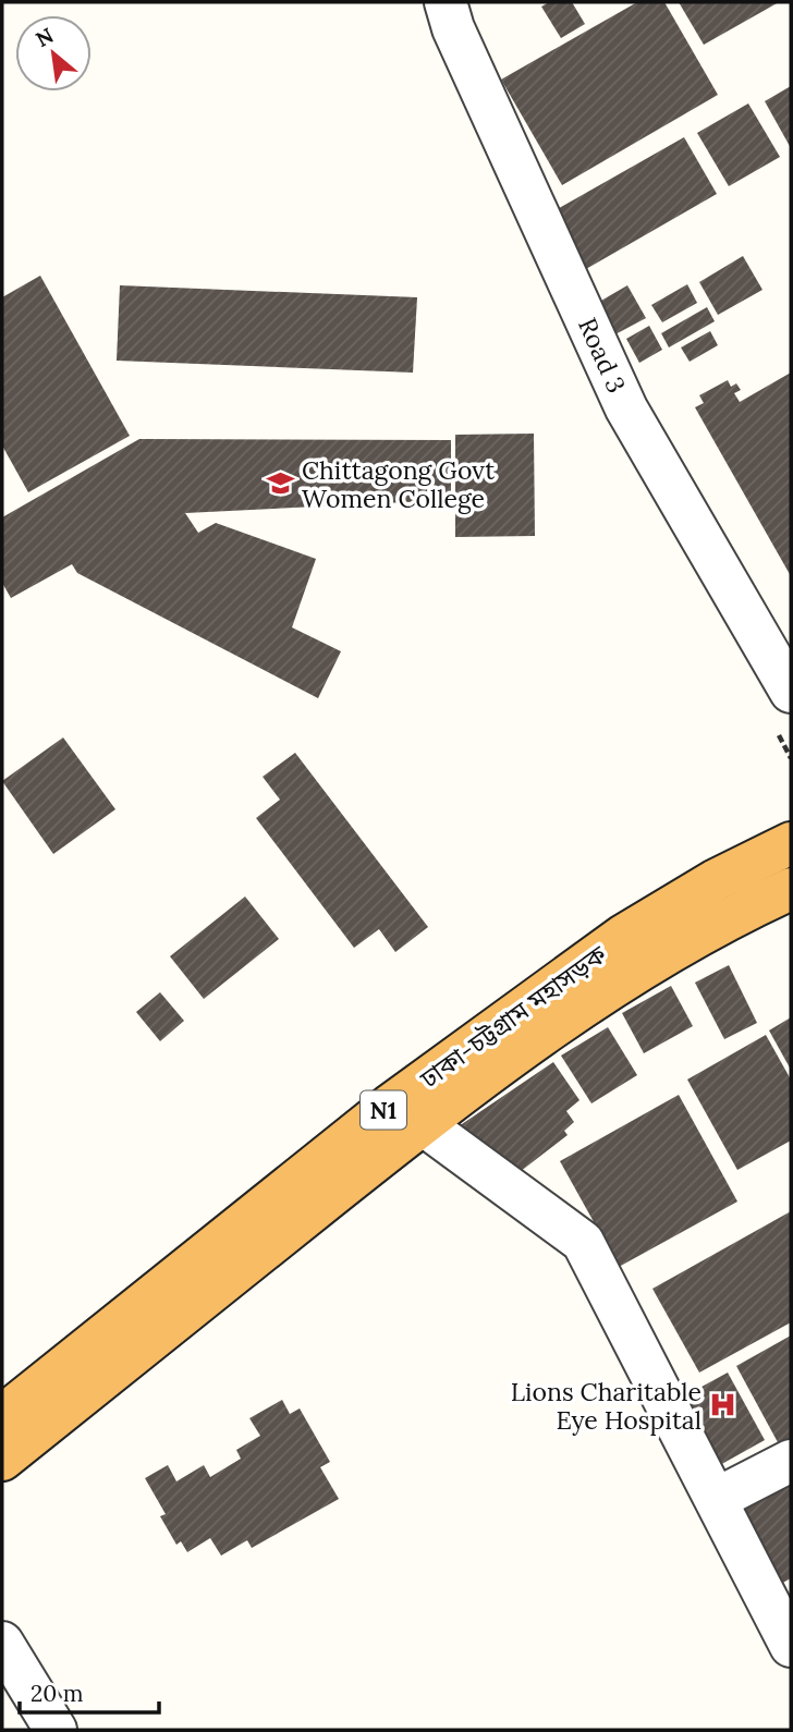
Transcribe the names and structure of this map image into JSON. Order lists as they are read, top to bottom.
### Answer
{
  "streets": {
    "highway": ["ঢাকা-চট্টগ্রাম মহাসড়ক", "N1"],
    "street": ["Road 3"]
  },
  "places": {
    "school or university": ["Chittagong Govt Women College"],
    "hospital": ["Lions Charitable Eye Hospital"]
  },
  "scale_bar": "20 m",
  "north": "top left"
}
